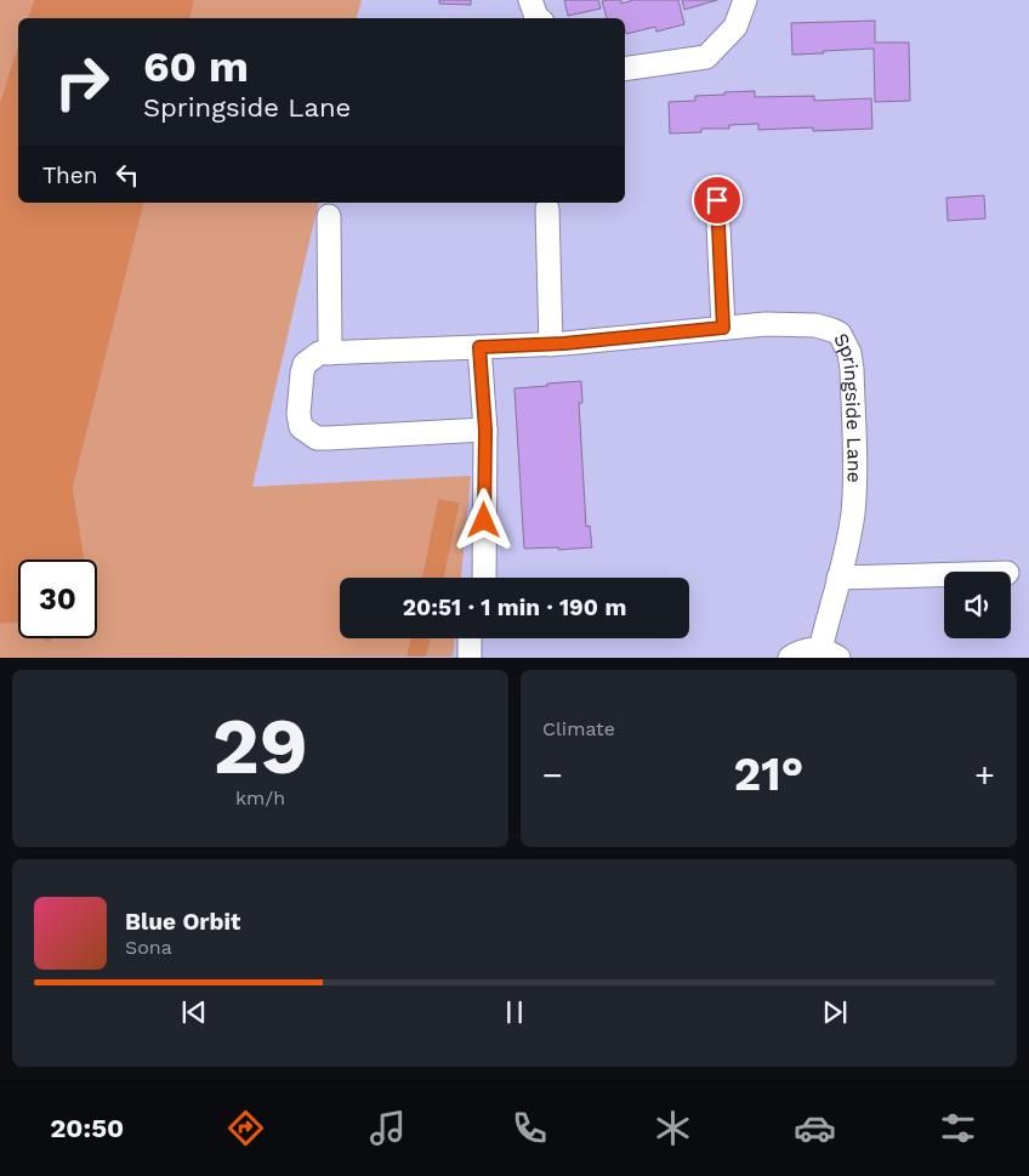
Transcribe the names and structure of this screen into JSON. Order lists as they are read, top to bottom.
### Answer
{
  "streets": {
    "street": ["Springside Lane"]
  },
  "page": {
    "turn": ["60 m", "Springside Lane"],
    "then": "Then",
    "limit": "30",
    "trip": "20:51 · 1 min · 190 m",
    "tile": [
      ["29", "km/h"],
      "Climate"
    ],
    "heat": ["−", "21°", "+"],
    "song": ["Blue Orbit", "Sona"],
    "tabs": "20:50"
  }
}
